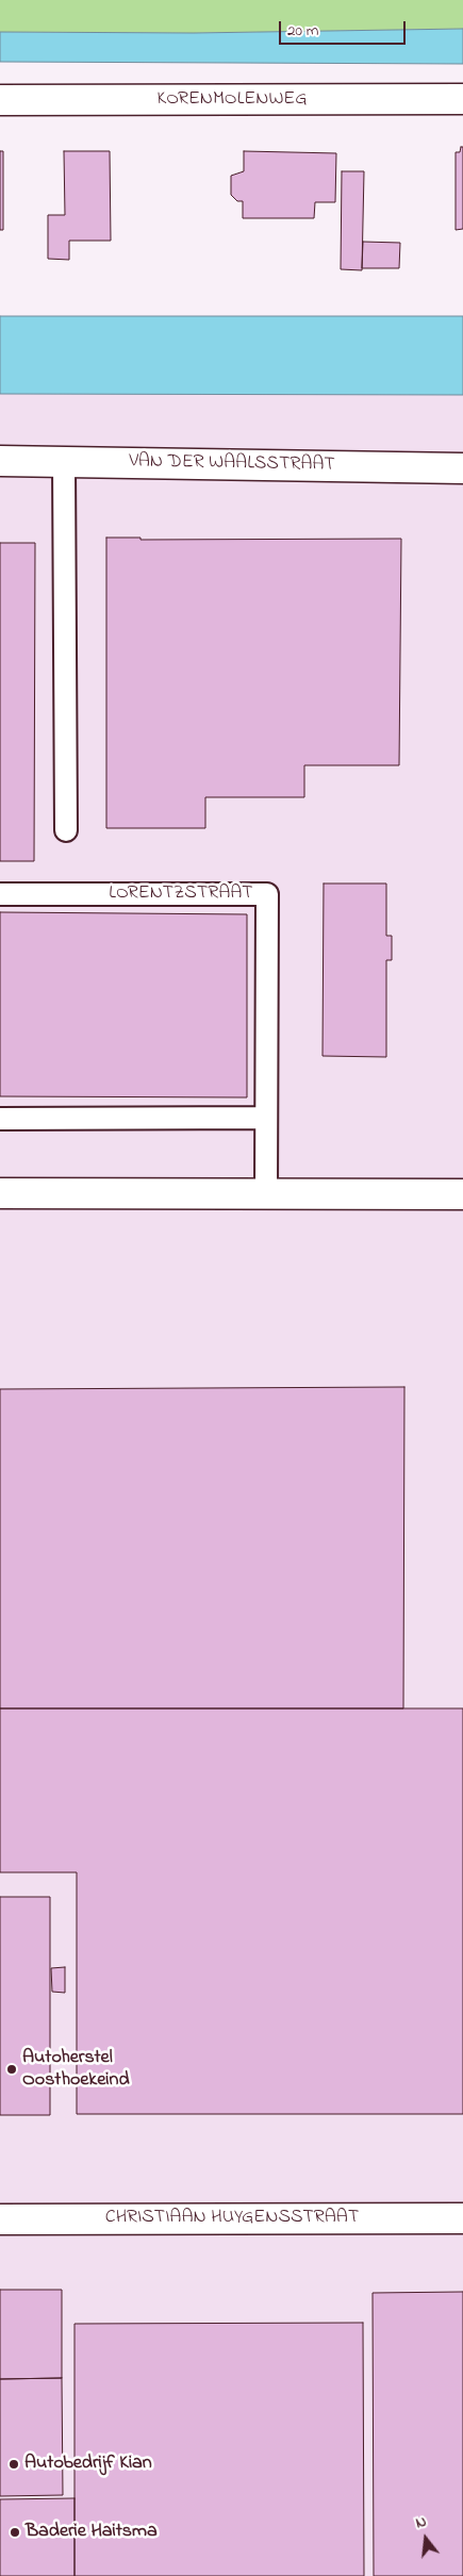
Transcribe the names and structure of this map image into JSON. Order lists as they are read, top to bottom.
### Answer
{
  "streets": {
    "street": ["KORENMOLENWEG", "VAN DER WAALSSTRAAT", "CHRISTIAAN HUYGENSSTRAAT"],
    "lane": ["LORENTZSTRAAT"]
  },
  "places": ["Autoherstel Oosthoekeind", "Autobedrijf Kian", "Baderie Haitsma"],
  "scale_bar": "20 m",
  "north": "top"
}
